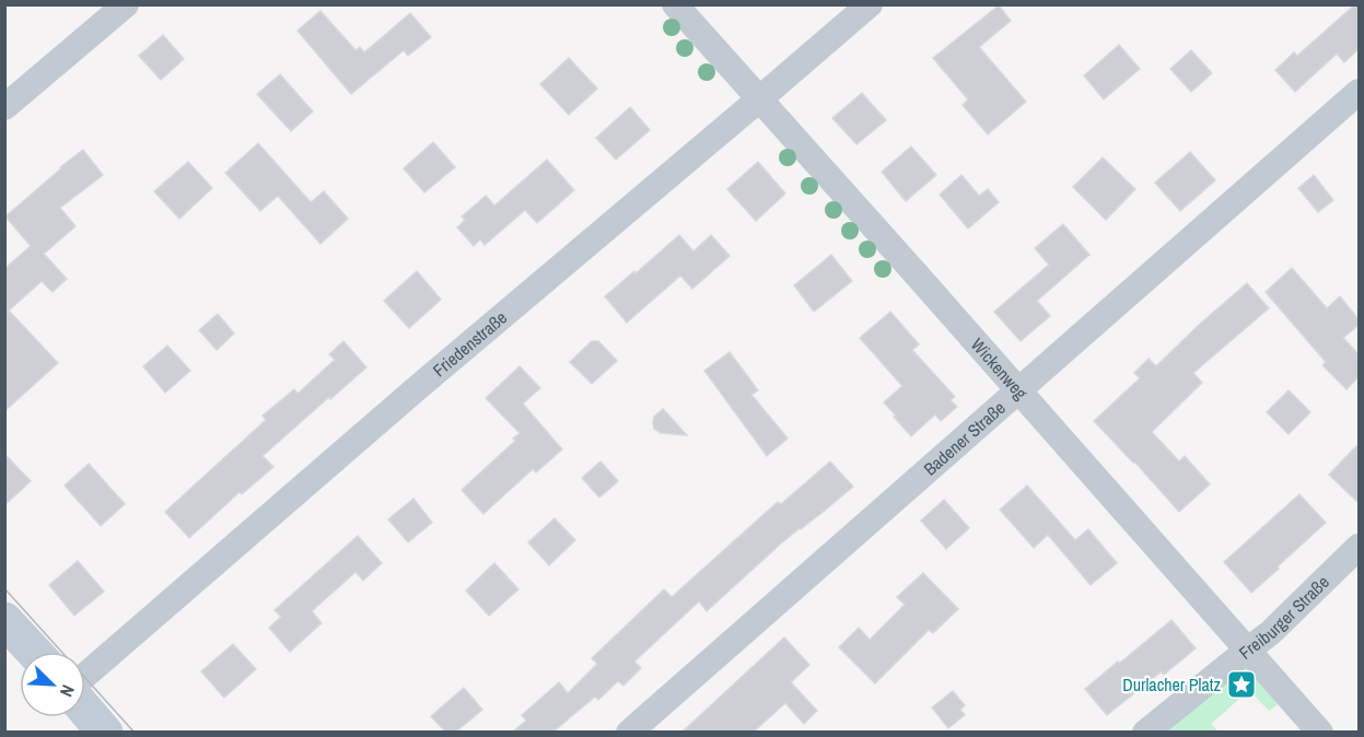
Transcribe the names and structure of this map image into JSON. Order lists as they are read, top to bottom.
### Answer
{
  "streets": {
    "street": [
      "Friedenstraße",
      "Wickenweg",
      "Badener Straße",
      "Freiburger Straße"
    ]
  },
  "crossings": [
    ["Friedenstraße", "Wickenweg"],
    ["Wickenweg", "Badener Straße"],
    ["Wickenweg", "Freiburger Straße"]
  ],
  "places": {
    "place": ["Durlacher Platz"]
  },
  "north": "bottom right"
}
